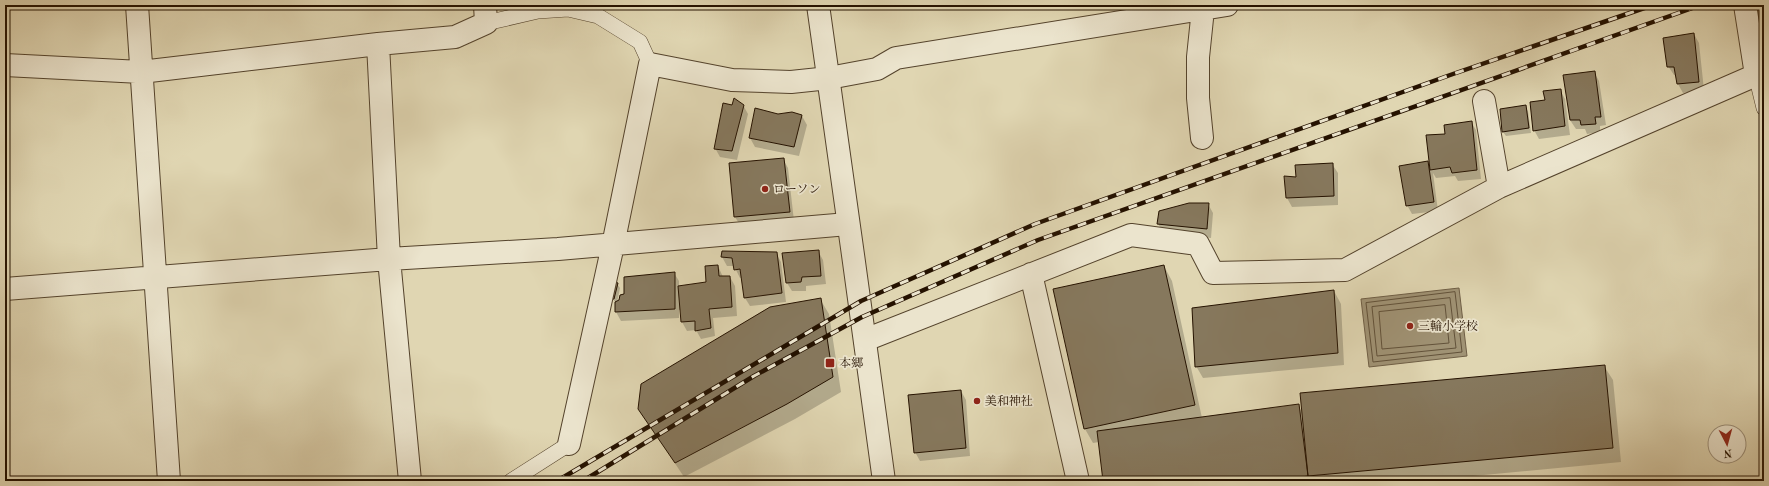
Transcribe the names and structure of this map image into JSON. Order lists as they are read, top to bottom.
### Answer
{
  "places": {
    "other": ["ローソン", "三輪小学校", "美和神社"],
    "transit": ["本郷"]
  },
  "north": "bottom"
}
